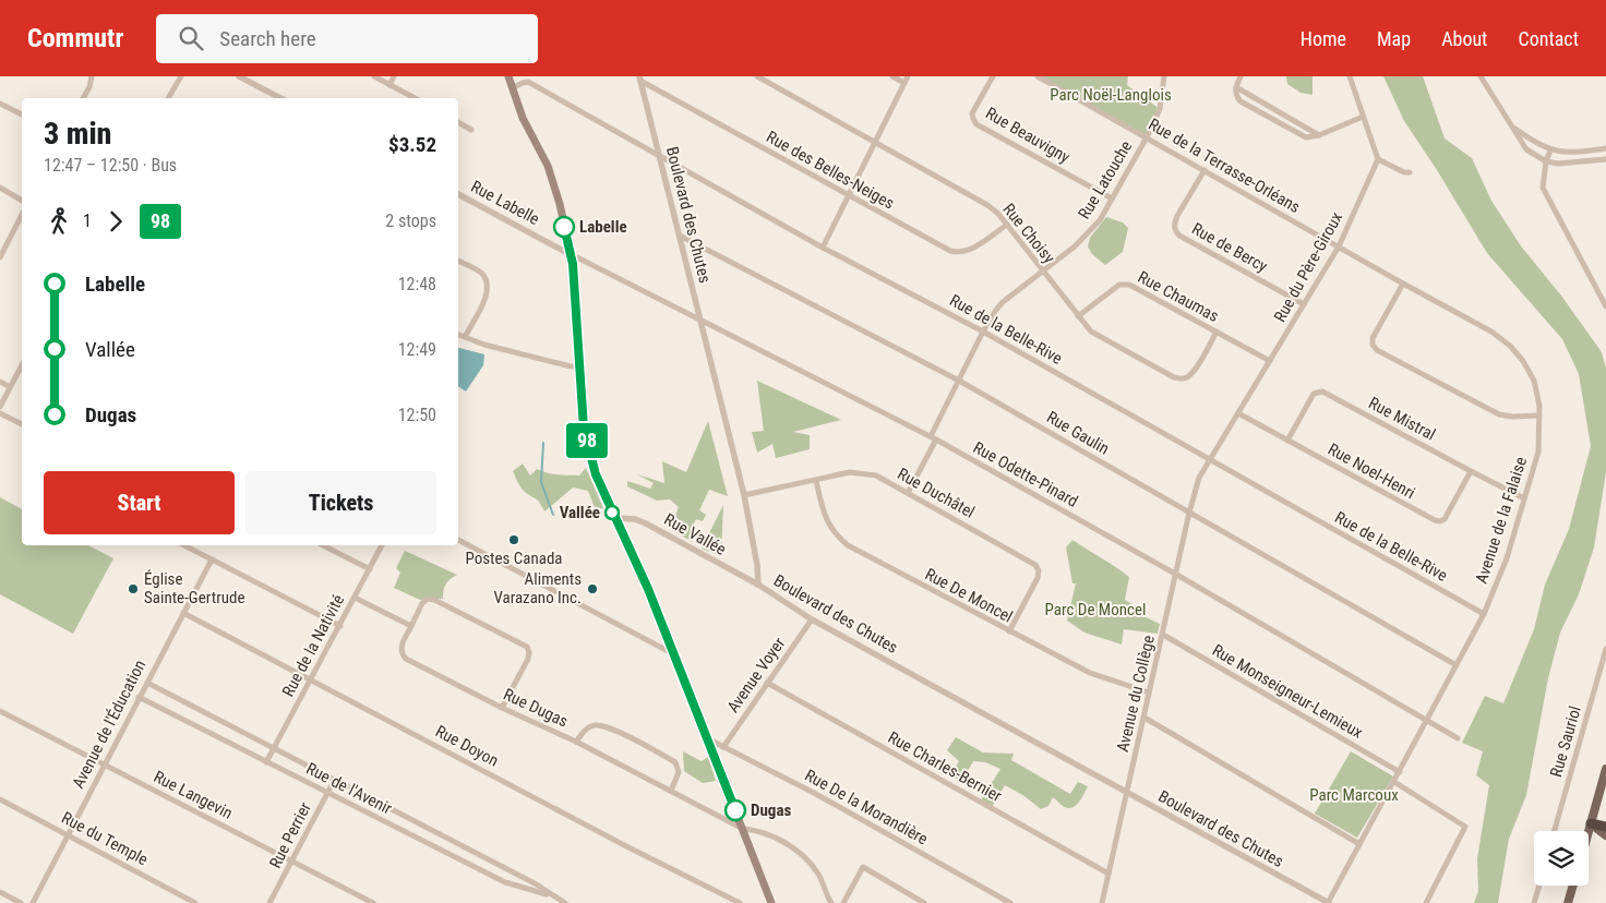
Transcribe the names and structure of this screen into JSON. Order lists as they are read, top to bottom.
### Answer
{
  "streets": {
    "street": [
      "Rue Beauvigny",
      "Rue de la Terrasse-Orléans",
      "Rue des Belles-Neiges",
      "Rue Latouche",
      "Rue Labelle",
      "Boulevard des Chutes",
      "Rue Choisy",
      "Rue de Bercy",
      "Rue du Père-Giroux",
      "Rue Chaumas",
      "Rue de la Belle-Rive",
      "Rue Mistral",
      "Rue Gaulin",
      "Rue Noel-Henri",
      "Rue Odette-Pinard",
      "Rue Duchâtel",
      "Avenue de la Falaise",
      "Rue Vallée",
      "Rue De Moncel",
      "Rue de la Nativité",
      "Avenue Voyer",
      "Rue Monseigneur-Lemieux",
      "Avenue du Collège",
      "Rue Dugas",
      "Avenue de l'Éducation",
      "Rue Sauriol",
      "Rue Doyon",
      "Rue Charles-Bernier",
      "Rue de l'Avenir",
      "Rue Langevin",
      "Rue De la Morandière",
      "Rue Perrier",
      "Rue du Temple"
    ]
  },
  "crossings": [
    ["Rue Beauvigny", "Rue Latouche"],
    ["Rue de la Terrasse-Orléans", "Rue Latouche"],
    ["Rue de la Terrasse-Orléans", "Rue de Bercy"],
    ["Rue de la Terrasse-Orléans", "Rue du Père-Giroux"],
    ["Rue de la Terrasse-Orléans", "Avenue de la Falaise"],
    ["Rue des Belles-Neiges", "Boulevard des Chutes"],
    ["Rue des Belles-Neiges", "Rue Choisy"],
    ["Rue Latouche", "Rue Choisy"],
    ["Rue Latouche", "Rue de la Belle-Rive"],
    ["Rue Latouche", "Rue Gaulin"],
    ["Rue Latouche", "Rue Odette-Pinard"],
    ["Rue Latouche", "Rue Duchâtel"],
    ["Rue Labelle", "Rue Odette-Pinard"],
    ["Boulevard des Chutes", "Rue de la Belle-Rive"],
    ["Boulevard des Chutes", "Rue Gaulin"],
    ["Boulevard des Chutes", "Rue Odette-Pinard"],
    ["Boulevard des Chutes", "Rue Duchâtel"],
    ["Boulevard des Chutes", "Avenue de la Falaise"],
    ["Boulevard des Chutes", "Rue Vallée"],
    ["Boulevard des Chutes", "Avenue Voyer"],
    ["Boulevard des Chutes", "Avenue du Collège"],
    ["Rue Choisy", "Rue Chaumas"],
    ["Rue de Bercy", "Rue du Père-Giroux"],
    ["Rue du Père-Giroux", "Rue Chaumas"],
    ["Rue du Père-Giroux", "Rue de la Belle-Rive"],
    ["Rue du Père-Giroux", "Rue Noel-Henri"],
    ["Rue du Père-Giroux", "Avenue de la Falaise"],
    ["Rue du Père-Giroux", "Avenue du Collège"],
    ["Rue de la Belle-Rive", "Avenue de la Falaise"],
    ["Rue de la Belle-Rive", "Avenue du Collège"],
    ["Rue Mistral", "Rue Noel-Henri"],
    ["Rue Mistral", "Avenue de la Falaise"],
    ["Rue Gaulin", "Avenue de la Falaise"],
    ["Rue Gaulin", "Avenue du Collège"],
    ["Rue Odette-Pinard", "Avenue de la Falaise"],
    ["Rue Odette-Pinard", "Avenue du Collège"],
    ["Rue Duchâtel", "Rue De Moncel"],
    ["Avenue de la Falaise", "Rue Monseigneur-Lemieux"],
    ["Rue De Moncel", "Avenue du Collège"],
    ["Rue de la Nativité", "Rue Doyon"],
    ["Rue de la Nativité", "Rue de l'Avenir"],
    ["Avenue Voyer", "Rue Charles-Bernier"],
    ["Avenue Voyer", "Rue De la Morandière"],
    ["Rue Monseigneur-Lemieux", "Avenue du Collège"],
    ["Avenue du Collège", "Rue Charles-Bernier"],
    ["Avenue de l'Éducation", "Rue Doyon"],
    ["Avenue de l'Éducation", "Rue de l'Avenir"],
    ["Avenue de l'Éducation", "Rue Langevin"],
    ["Avenue de l'Éducation", "Rue du Temple"],
    ["Rue de l'Avenir", "Rue Perrier"],
    ["Rue Langevin", "Rue Perrier"]
  ],
  "parks": ["Parc Noël-Langlois", "Parc De Moncel", "Parc Marcoux"],
  "places": [
    "Labelle",
    "Vallée",
    "Postes Canada",
    "Église Sainte-Gertrude",
    "Aliments Varazano Inc.",
    "Dugas"
  ],
  "lines": ["bus line 98"],
  "page": {
    "header": "Commutr",
    "search": "Search here",
    "nav": [
      "Home",
      "Map",
      "About",
      "Contact"
    ],
    "on_map": "98",
    "heading": ["3 min", "12:47 – 12:50 · Bus", "$3.52"],
    "legs": ["1", "98", "2 stops"],
    "list": [
      {
        "name": "Labelle",
        "value": "12:48"
      },
      {
        "name": "Vallée",
        "value": "12:49"
      },
      {
        "name": "Dugas",
        "value": "12:50"
      }
    ],
    "buttons": ["Start", "Tickets"]
  }
}
